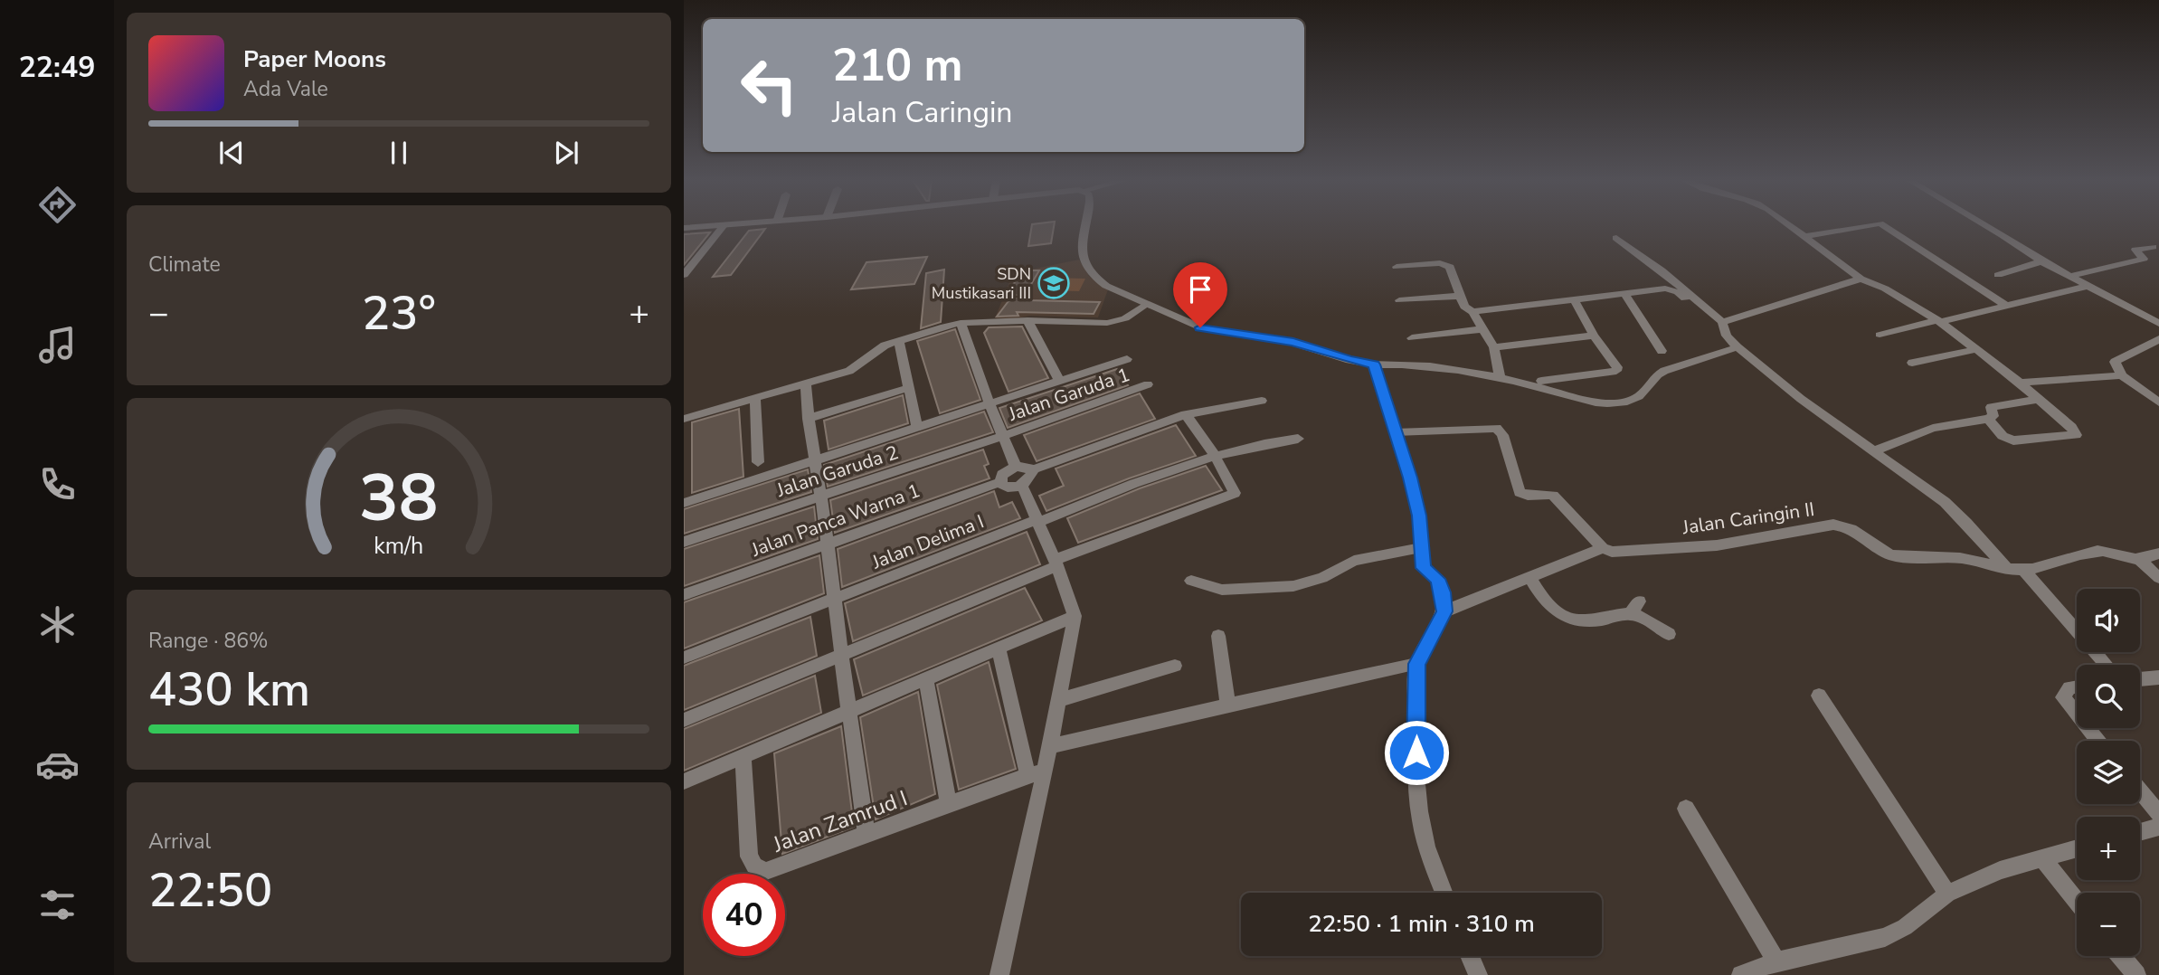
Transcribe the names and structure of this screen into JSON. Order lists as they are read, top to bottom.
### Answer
{
  "streets": {
    "street": [
      "Jalan Garuda 1",
      "Jalan Garuda 2",
      "Jalan Caringin II",
      "Jalan Panca Warna 1",
      "Jalan Delima I",
      "Jalan Zamrud I"
    ]
  },
  "crossings": [
    ["Jalan Garuda 1", "Jalan Garuda 2"]
  ],
  "places": {
    "school or university": ["SDN Mustikasari III"]
  },
  "page": {
    "tabs": "22:49",
    "turn": ["210 m", "Jalan Caringin"],
    "song": ["Paper Moons", "Ada Vale"],
    "tile": [
      "Climate",
      ["Range · 86%", "430 km"],
      ["Arrival", "22:50"]
    ],
    "heat": ["−", "23°", "+"],
    "map_buttons": ["+", "−"],
    "limit": "40",
    "trip": "22:50 · 1 min · 310 m",
    "gauge": ["38", "km/h"]
  }
}
